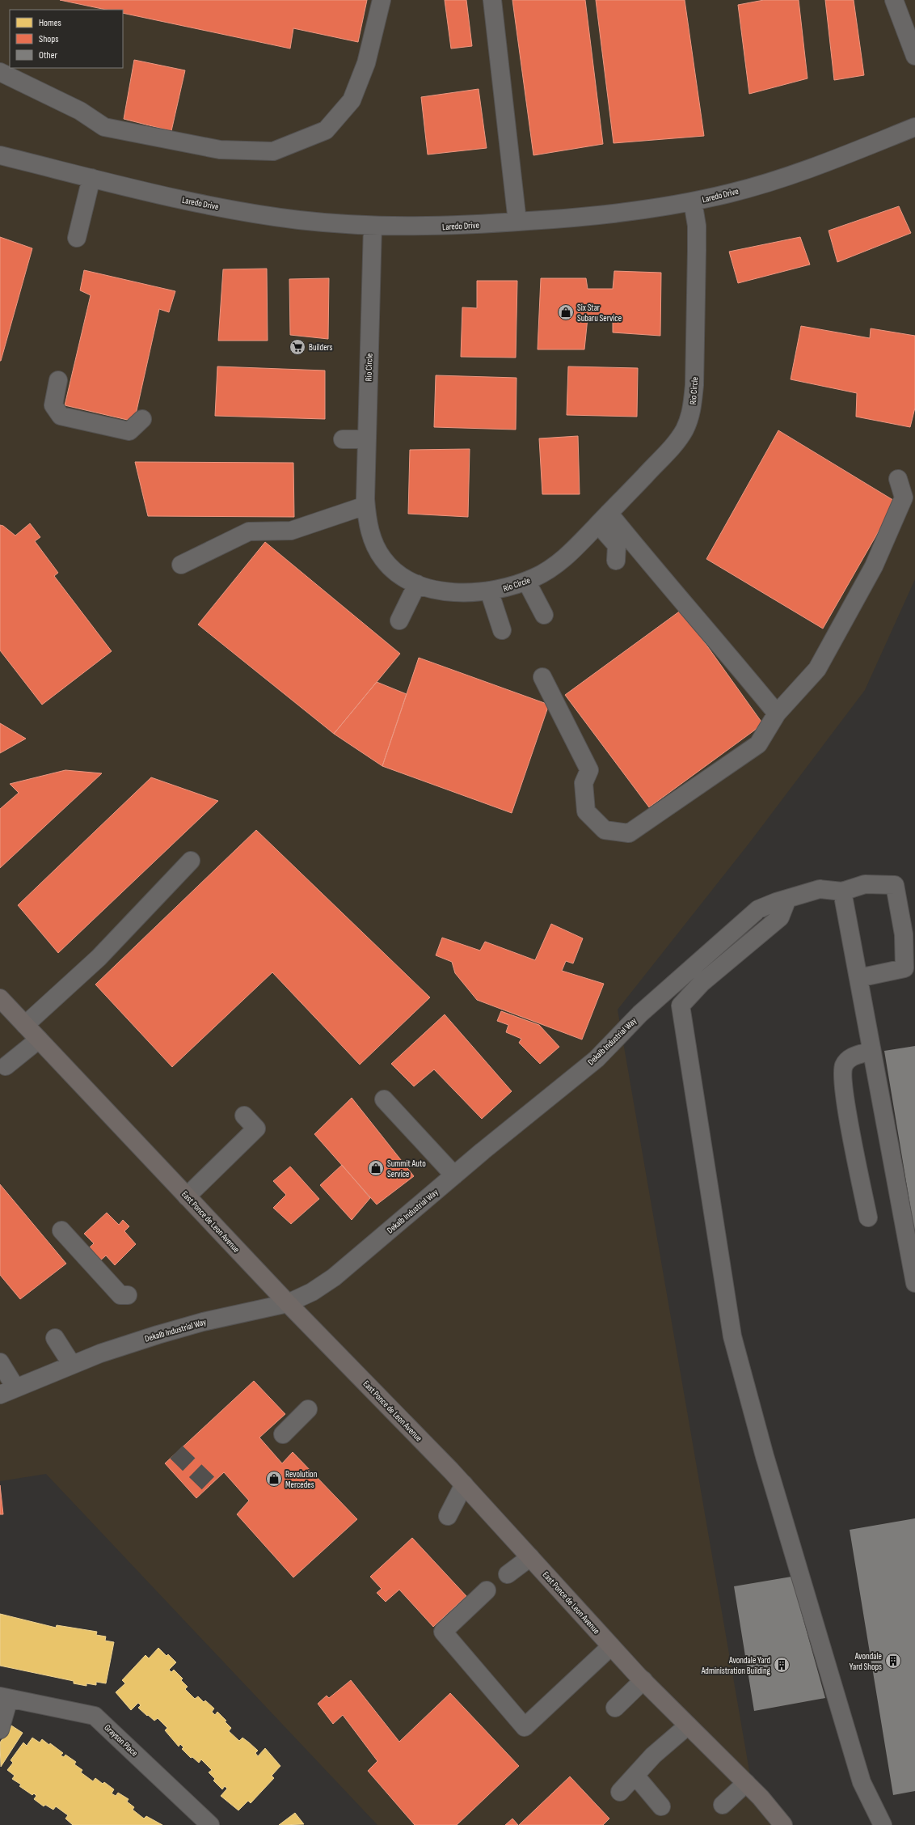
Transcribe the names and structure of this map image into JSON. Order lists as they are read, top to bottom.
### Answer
{
  "streets": {
    "main road": ["East Ponce de Leon Avenue"],
    "street": [
      "Laredo Drive",
      "Rio Circle",
      "Dekalb Industrial Way",
      "Grayson Place"
    ]
  },
  "crossings": [
    ["Laredo Drive", "Rio Circle"],
    ["Dekalb Industrial Way", "East Ponce de Leon Avenue"]
  ],
  "places": {
    "shop": ["Six Star Subaru Service", "Summit Auto Service", "Revolution Mercedes"],
    "supermarket": ["Builders"],
    "building": ["Avondale Yard Shops", "Avondale Yard Administration Building"]
  },
  "legend": ["Homes", "Shops", "Other"]
}
